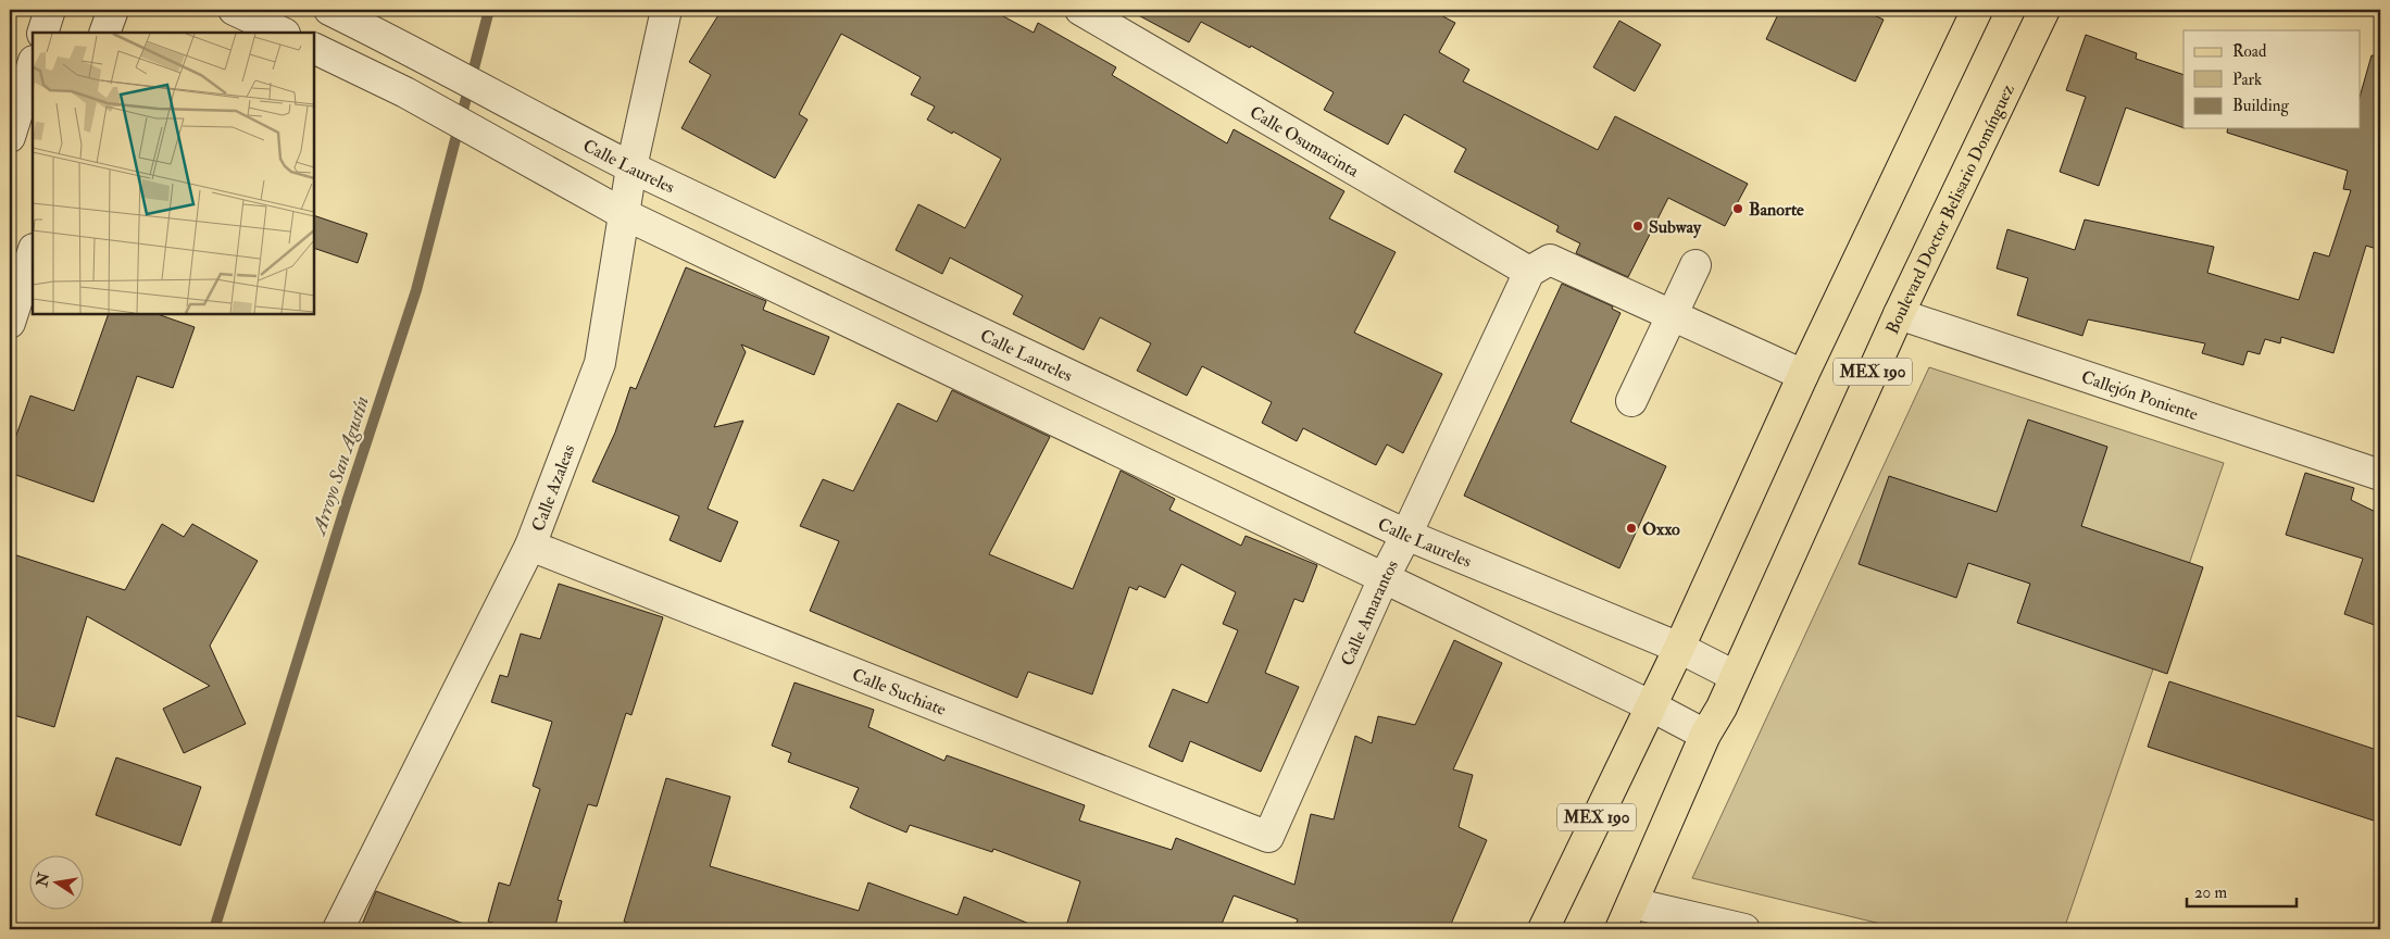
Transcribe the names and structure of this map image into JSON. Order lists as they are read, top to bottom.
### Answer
{
  "streets": {
    "main road": ["Boulevard Doctor Belisario Domínguez", "MEX 190"],
    "street": [
      "Calle Osumacinta",
      "Calle Laureles",
      "Callejón Poniente",
      "Calle Azaleas",
      "Calle Amarantos",
      "Calle Suchiate"
    ]
  },
  "crossings": [
    ["Calle Osumacinta", "Calle Amarantos"],
    ["Calle Laureles", "Boulevard Doctor Belisario Domínguez"],
    ["Calle Laureles", "MEX 190"],
    ["Calle Laureles", "Calle Azaleas"],
    ["Calle Laureles", "Calle Amarantos"],
    ["Boulevard Doctor Belisario Domínguez", "MEX 190"],
    ["Boulevard Doctor Belisario Domínguez", "Callejón Poniente"],
    ["Calle Azaleas", "Calle Suchiate"],
    ["Calle Amarantos", "Calle Suchiate"]
  ],
  "water": ["Arroyo San Agustín"],
  "places": ["Banorte", "Subway", "Oxxo"],
  "legend": ["Road", "Park", "Building"],
  "scale_bar": "20 m",
  "north": "left"
}
